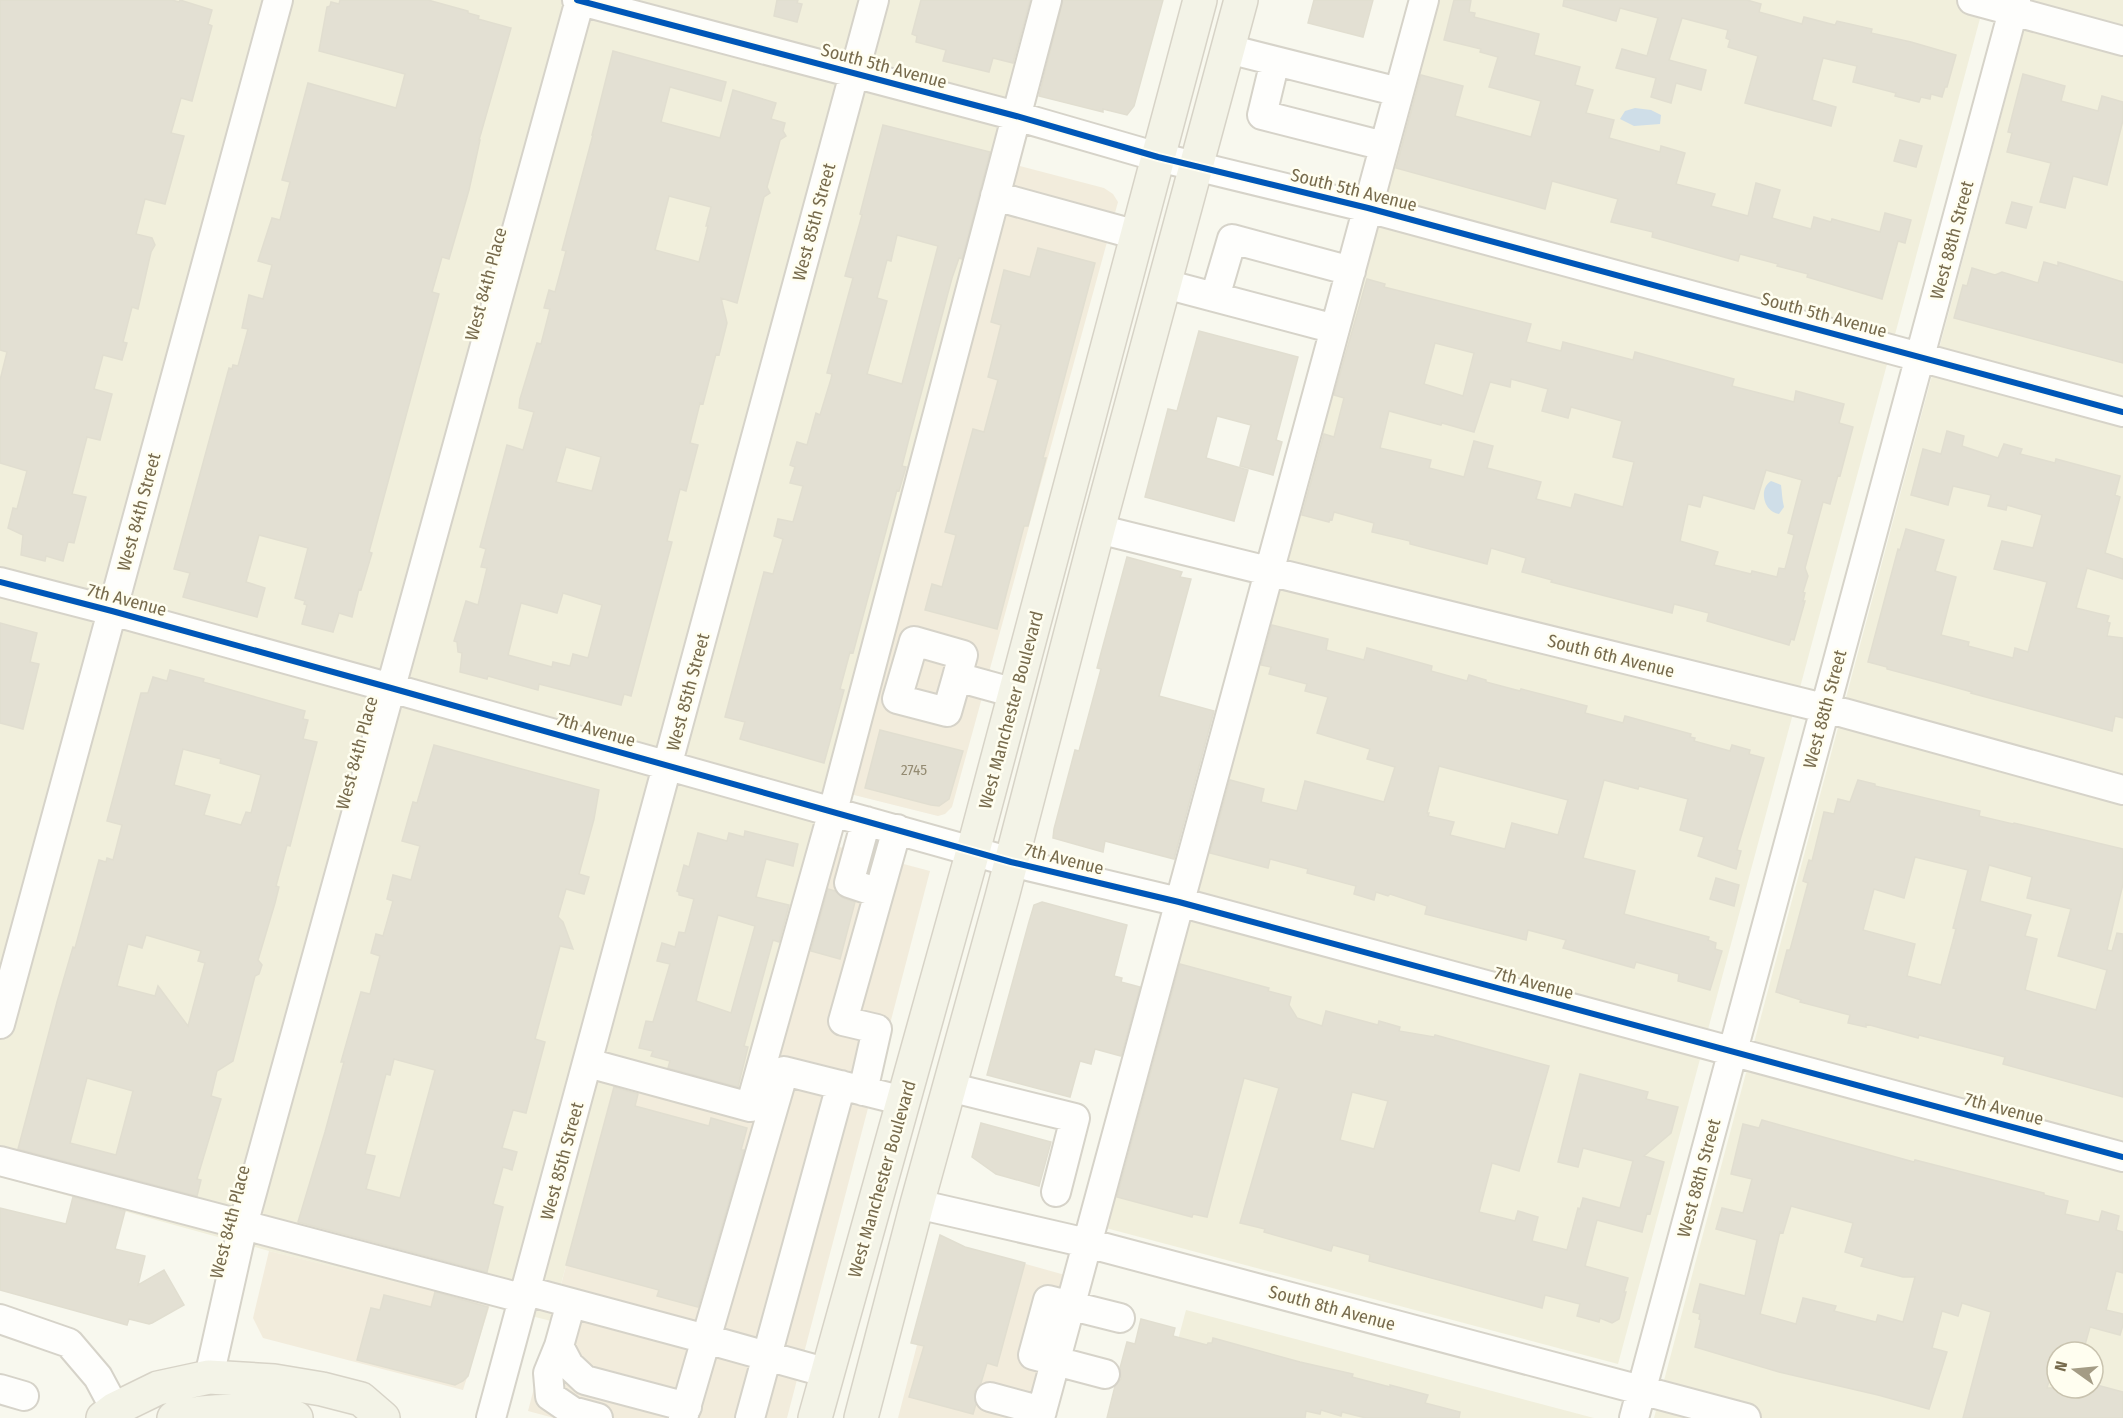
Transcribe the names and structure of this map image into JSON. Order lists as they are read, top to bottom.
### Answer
{
  "streets": {
    "main road": ["West Manchester Boulevard"],
    "street": [
      "South 5th Avenue",
      "West 85th Street",
      "West 88th Street",
      "West 84th Place",
      "West 84th Street",
      "7th Avenue",
      "South 6th Avenue",
      "South 8th Avenue"
    ]
  },
  "crossings": [
    ["South 5th Avenue", "West 85th Street"],
    ["South 5th Avenue", "West 88th Street"],
    ["South 5th Avenue", "West 84th Place"],
    ["South 5th Avenue", "West Manchester Boulevard"],
    ["West 85th Street", "7th Avenue"],
    ["West 88th Street", "7th Avenue"],
    ["West 88th Street", "South 6th Avenue"],
    ["West 88th Street", "South 8th Avenue"],
    ["West 84th Place", "7th Avenue"],
    ["West 84th Street", "7th Avenue"],
    ["7th Avenue", "West Manchester Boulevard"],
    ["South 6th Avenue", "West Manchester Boulevard"],
    ["West Manchester Boulevard", "South 8th Avenue"]
  ],
  "house_numbers": ["2745"],
  "north": "left"
}
